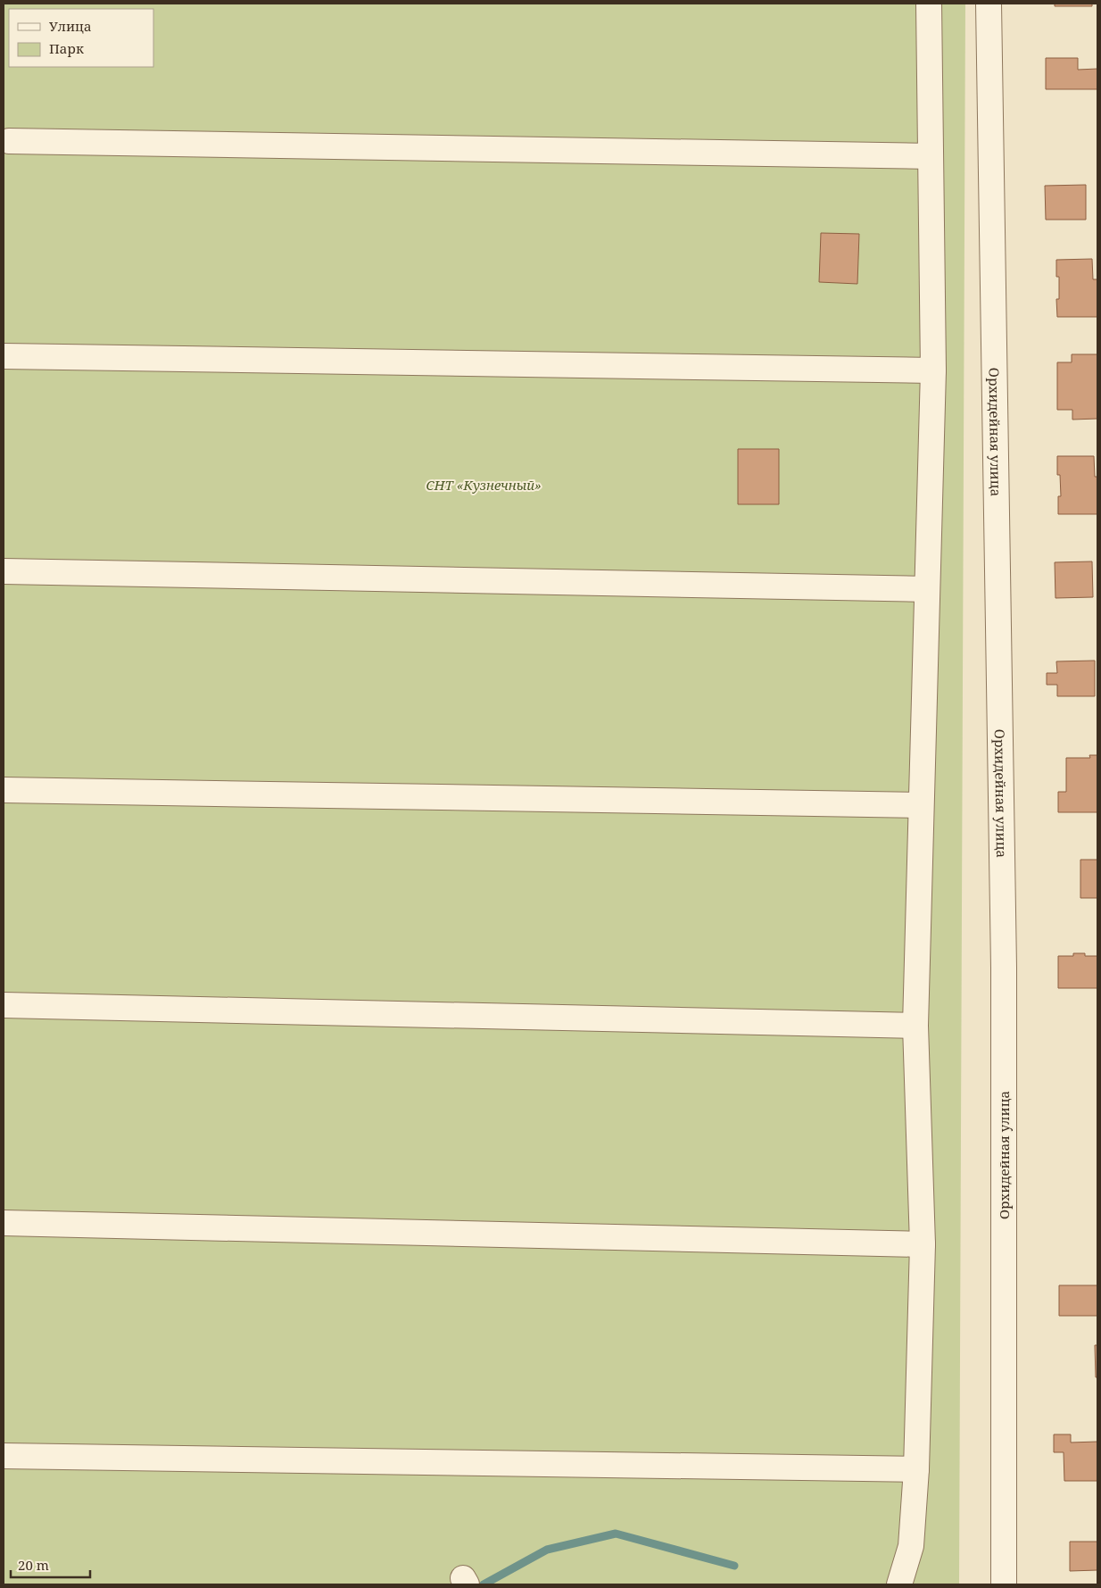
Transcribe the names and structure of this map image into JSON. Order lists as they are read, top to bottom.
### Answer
{
  "streets": {
    "street": ["Орхидейная улица"]
  },
  "parks": ["СНТ «Кузнечный»"],
  "legend": ["Улица", "Парк"],
  "scale_bar": "20 m"
}
